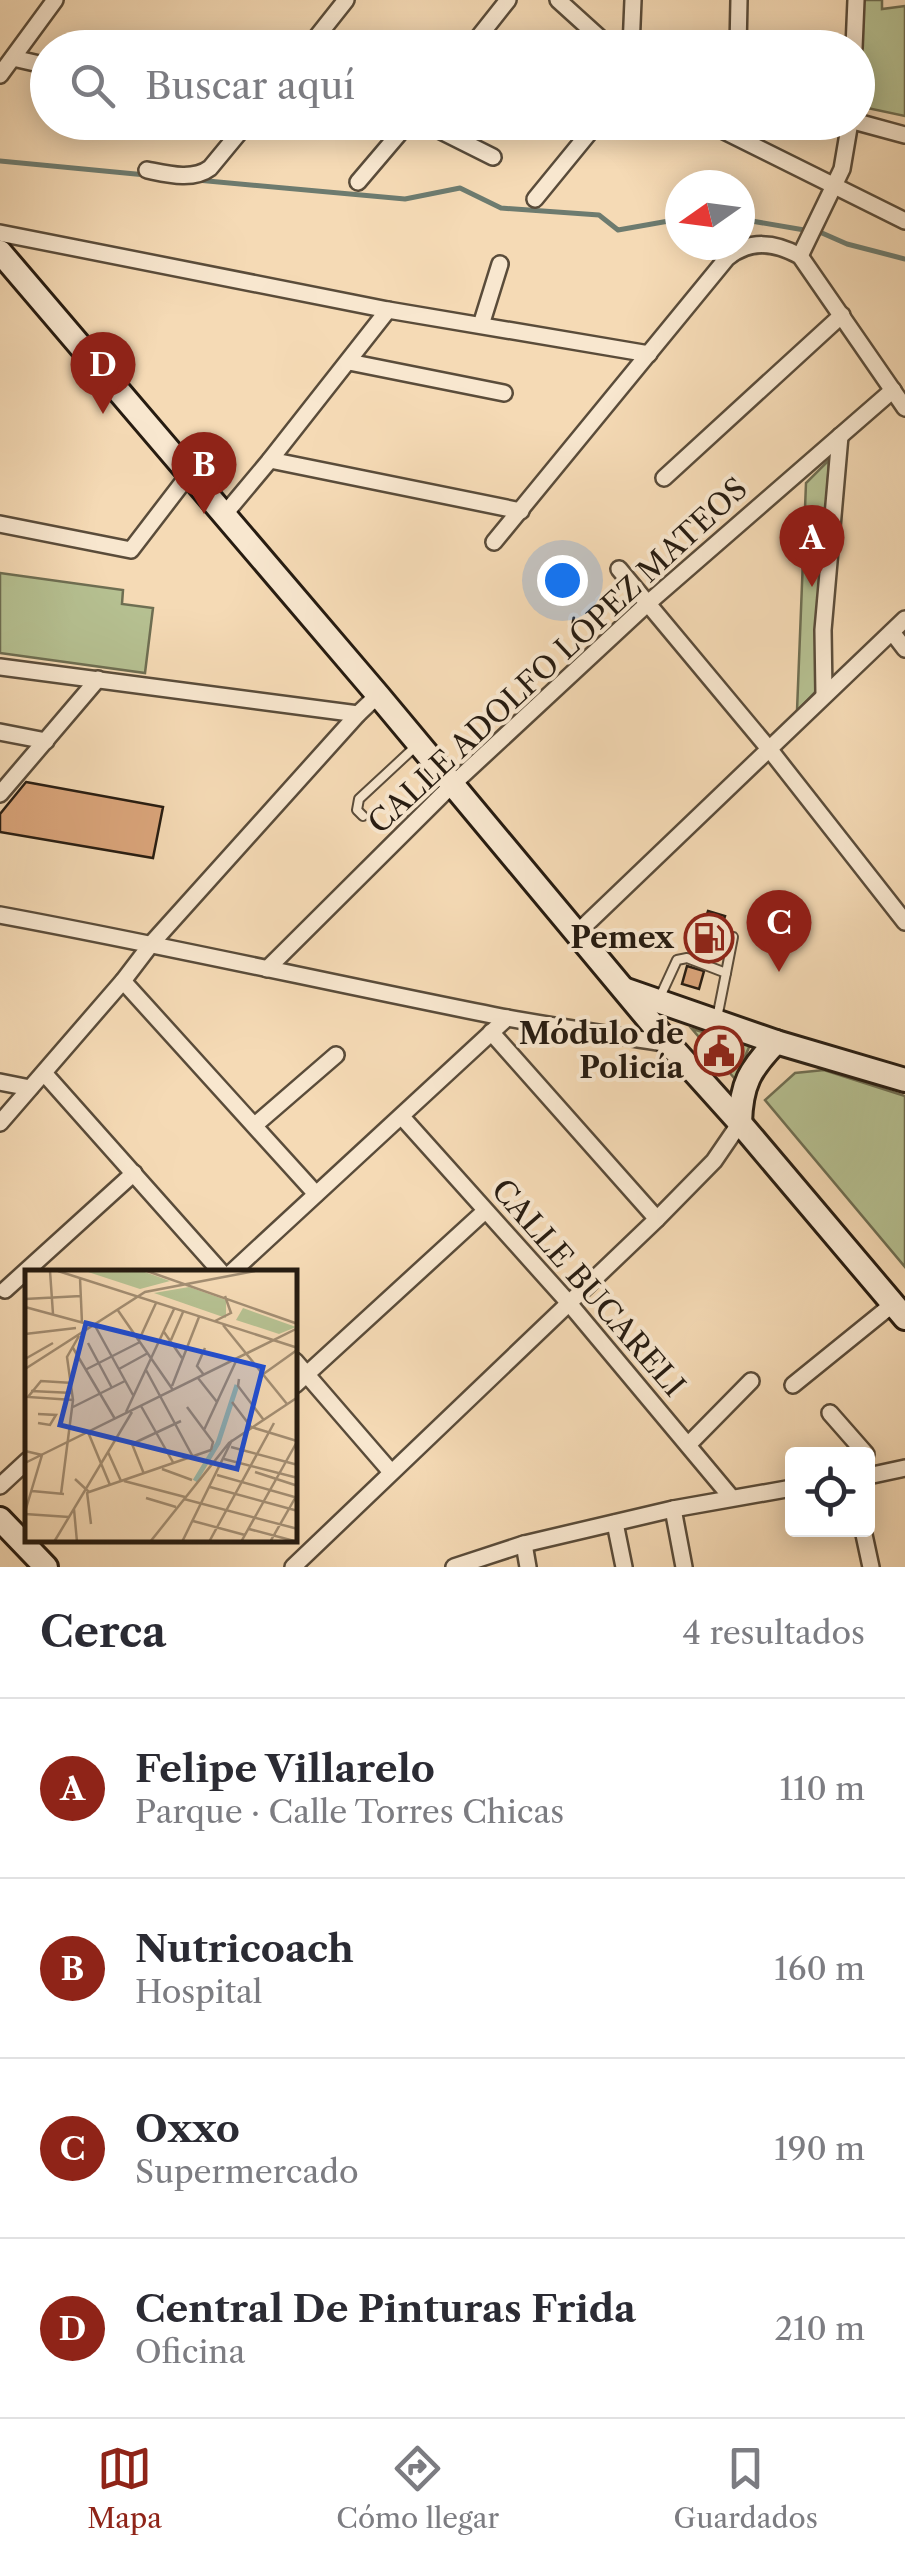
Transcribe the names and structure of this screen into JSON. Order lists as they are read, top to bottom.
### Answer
{
  "streets": {
    "street": ["CALLE ADOLFO LÓPEZ MATEOS", "CALLE BUCARELI"]
  },
  "places": {
    "fuel station": ["Pemex"],
    "public building": ["Módulo de Policía"]
  },
  "north": "left",
  "page": {
    "search": "Buscar aquí",
    "pins": [
      "D",
      "B",
      "A",
      "C"
    ],
    "heading": ["Cerca", "4 resultados"],
    "list": [
      {
        "mark": "A",
        "name": "Felipe Villarelo",
        "note": "Parque · Calle Torres Chicas",
        "value": "110 m"
      },
      {
        "mark": "B",
        "name": "Nutricoach",
        "note": "Hospital",
        "value": "160 m"
      },
      {
        "mark": "C",
        "name": "Oxxo",
        "note": "Supermercado",
        "value": "190 m"
      },
      {
        "mark": "D",
        "name": "Central De Pinturas Frida",
        "note": "Oficina",
        "value": "210 m"
      }
    ],
    "nav": ["Mapa", "Cómo llegar", "Guardados"]
  }
}
